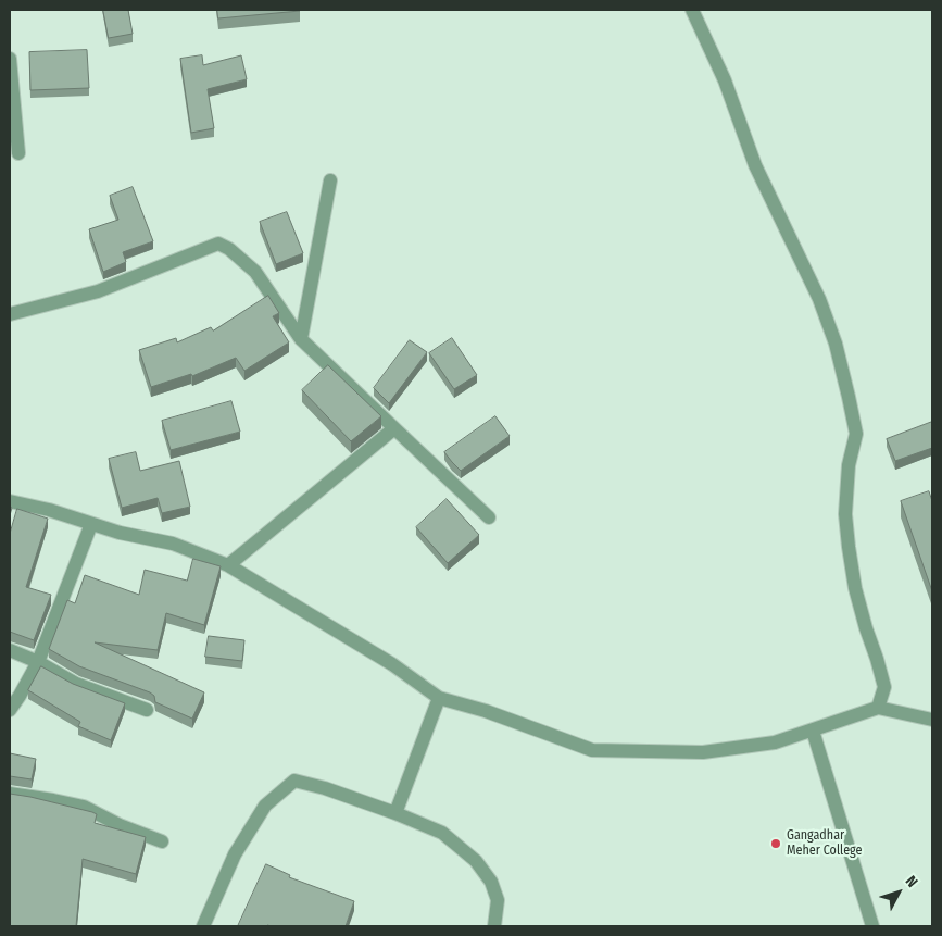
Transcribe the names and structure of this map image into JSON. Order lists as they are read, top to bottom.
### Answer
{
  "places": ["Gangadhar Meher College"],
  "north": "top right"
}
